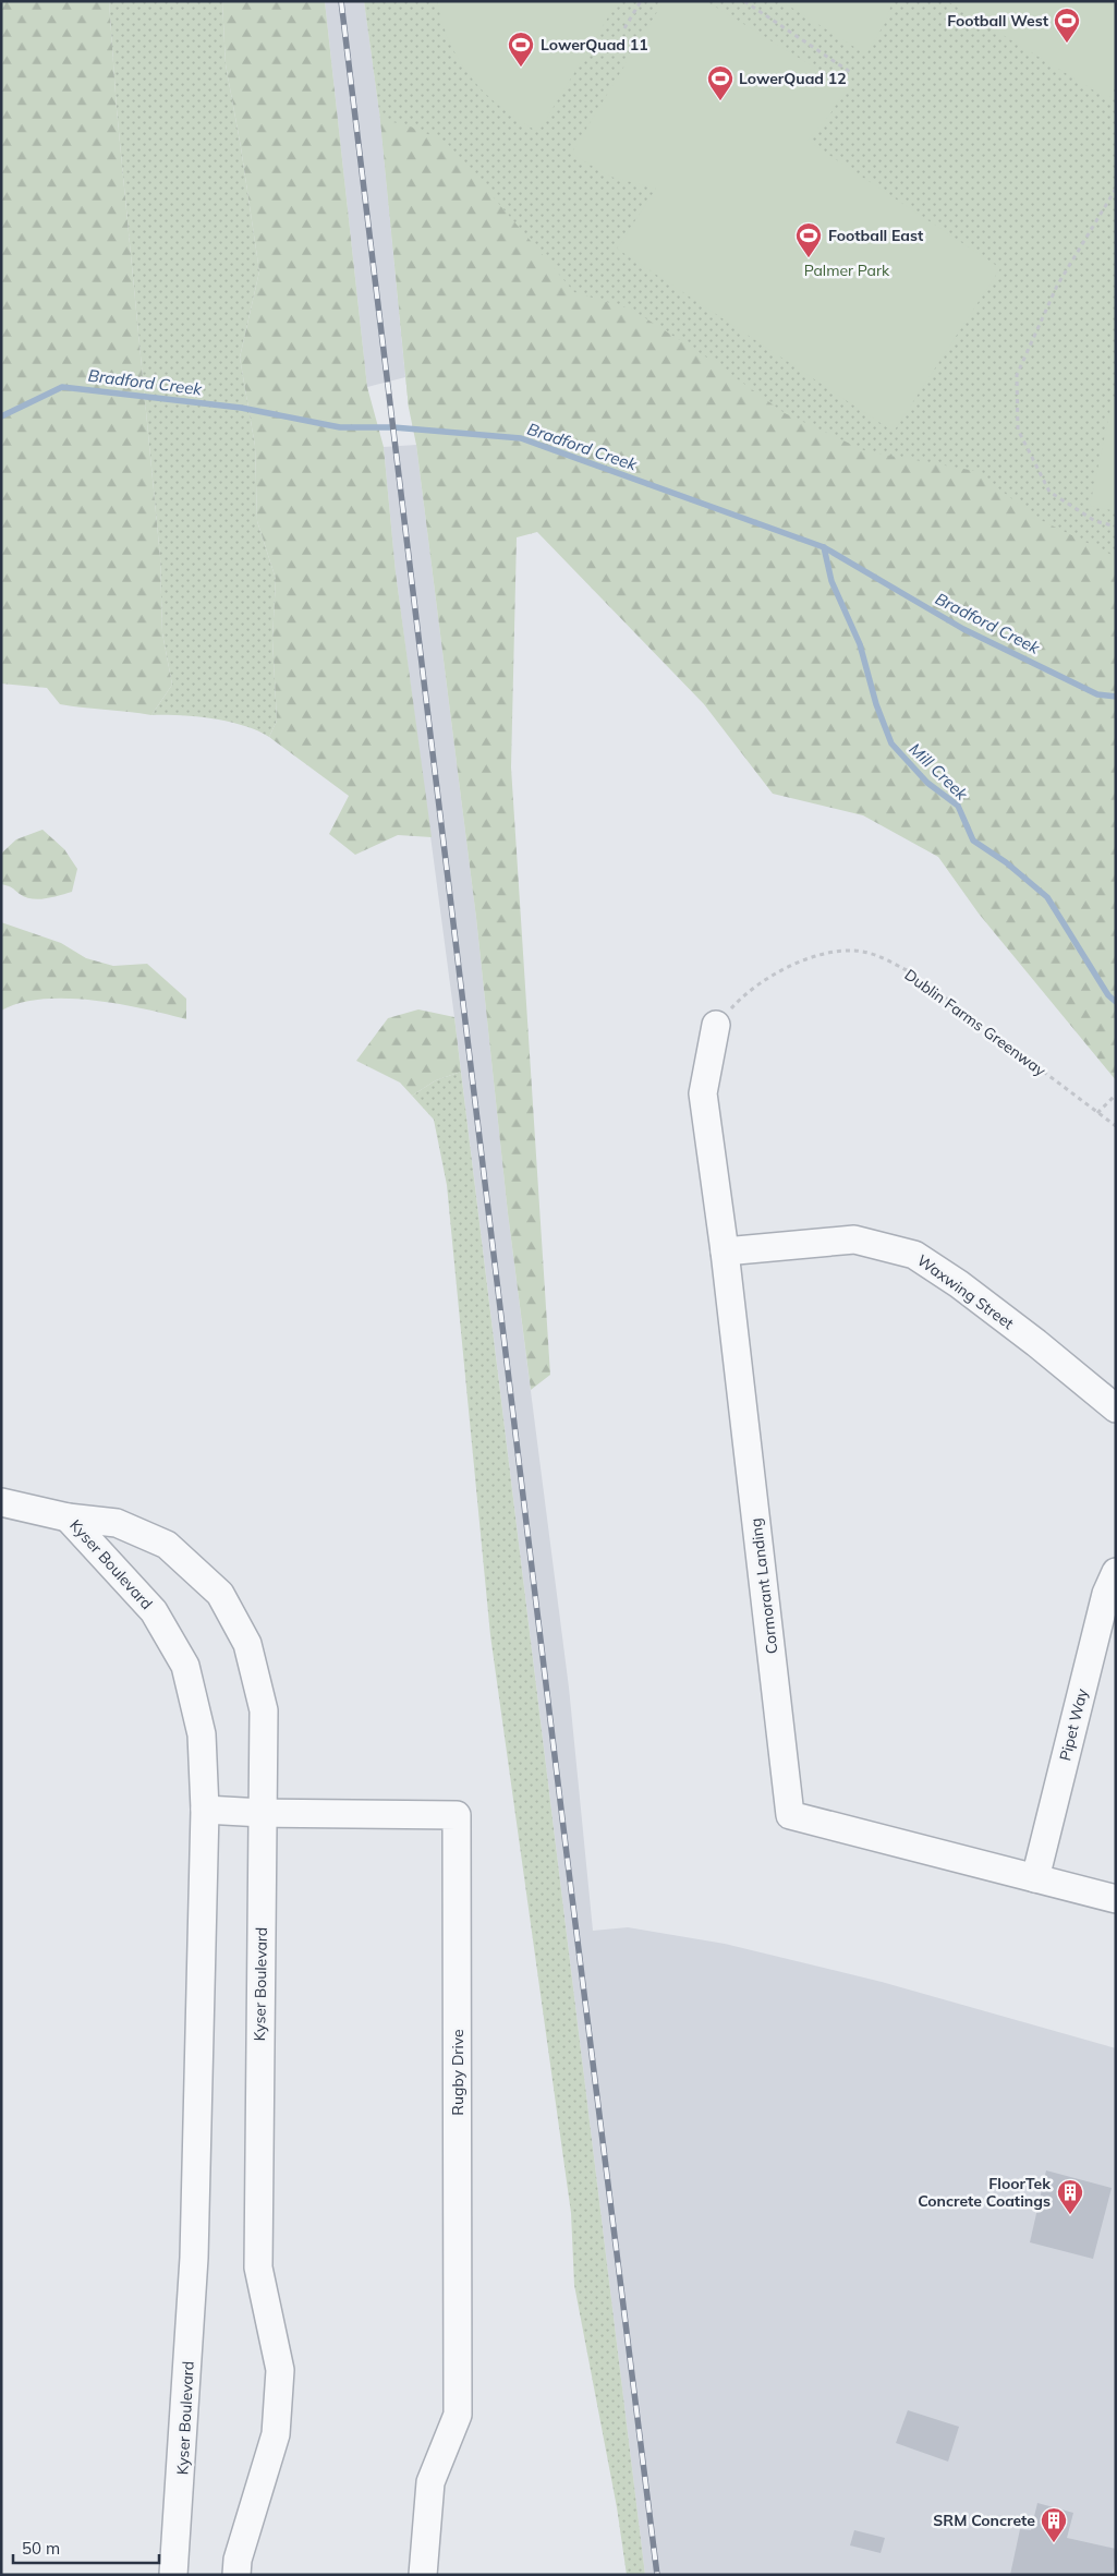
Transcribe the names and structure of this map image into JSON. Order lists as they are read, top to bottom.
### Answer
{
  "streets": {
    "street": [
      "Waxwing Street",
      "Kyser Boulevard",
      "Cormorant Landing",
      "Pipet Way",
      "Rugby Drive"
    ],
    "path": ["Dublin Farms Greenway"]
  },
  "crossings": [
    ["Dublin Farms Greenway", "Cormorant Landing"],
    ["Waxwing Street", "Cormorant Landing"],
    ["Kyser Boulevard", "Rugby Drive"],
    ["Cormorant Landing", "Pipet Way"]
  ],
  "water": ["Bradford Creek", "Mill Creek"],
  "parks": ["Palmer Park"],
  "places": {
    "sports": [
      "Football West",
      "LowerQuad 11",
      "LowerQuad 12",
      "Football East"
    ],
    "building": ["FloorTek Concrete Coatings", "SRM Concrete"]
  },
  "scale_bar": "50 m"
}
